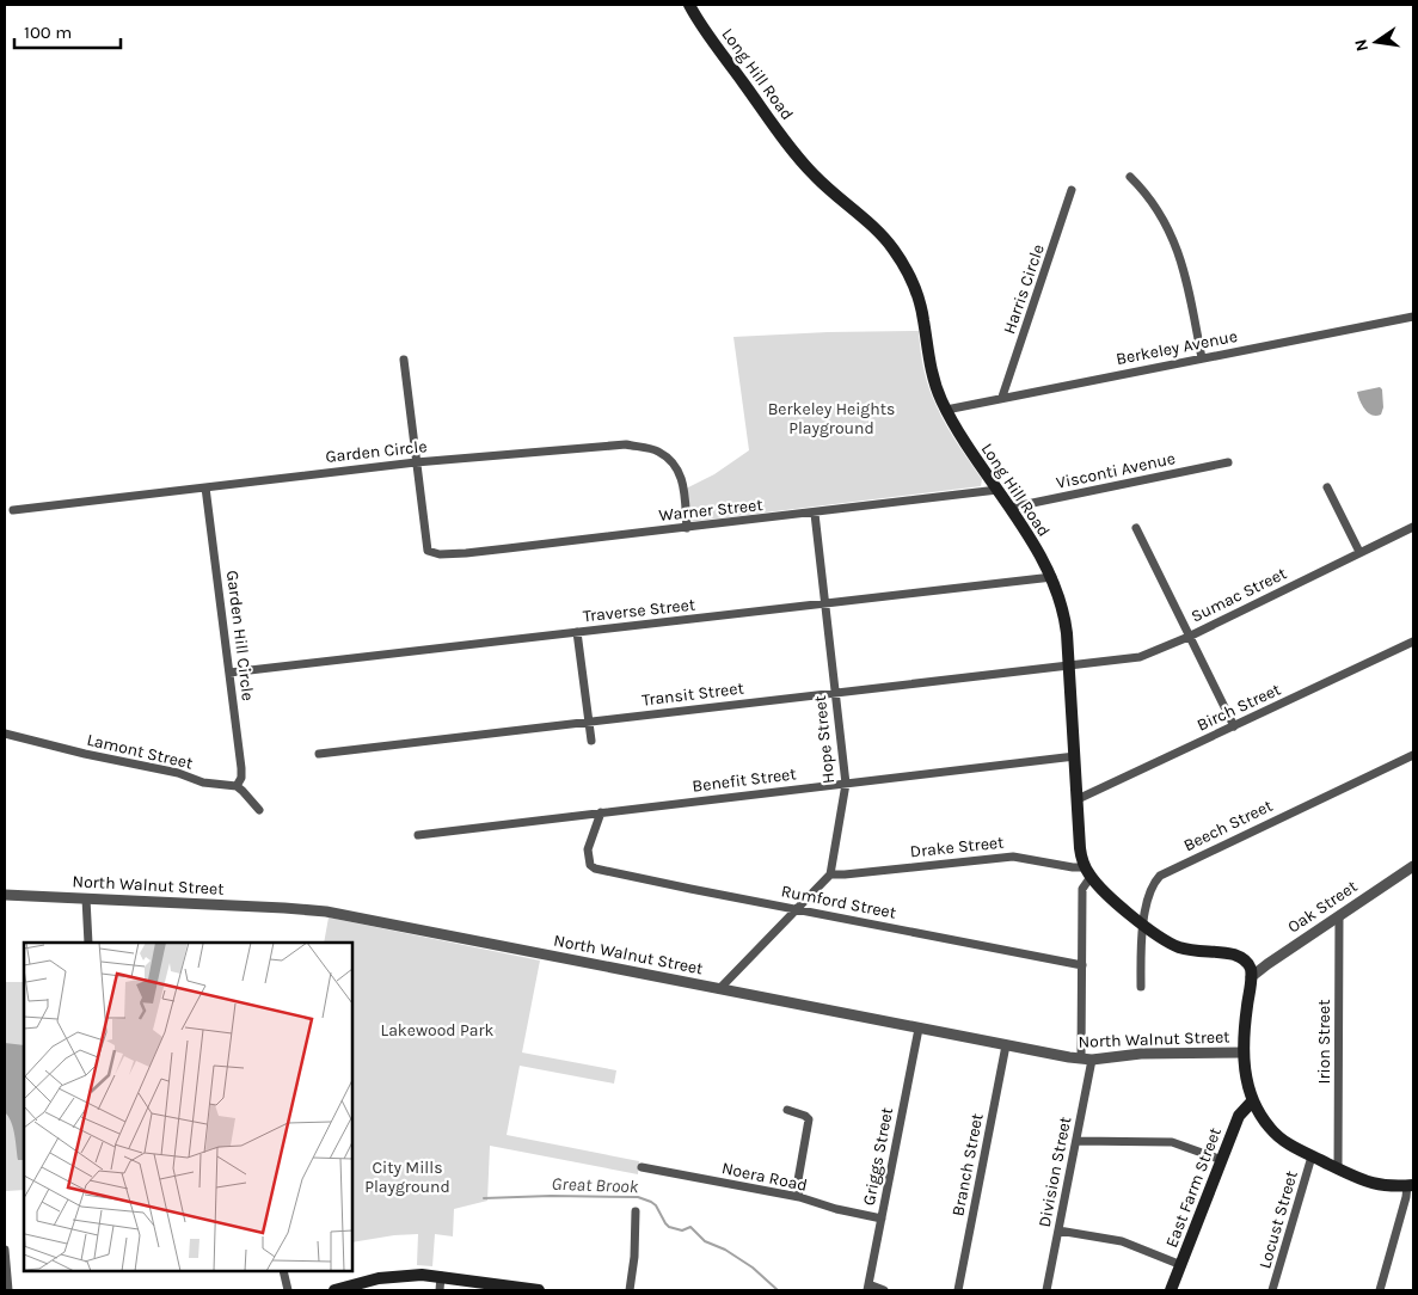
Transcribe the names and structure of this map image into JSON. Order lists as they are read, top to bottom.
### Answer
{
  "streets": {
    "main road": ["Long Hill Road", "East Farm Street"],
    "street": [
      "Harris Circle",
      "Berkeley Avenue",
      "Garden Circle",
      "Visconti Avenue",
      "Warner Street",
      "Sumac Street",
      "Traverse Street",
      "Garden Hill Circle",
      "Transit Street",
      "Birch Street",
      "Hope Street",
      "Lamont Street",
      "Benefit Street",
      "Beech Street",
      "Drake Street",
      "North Walnut Street",
      "Rumford Street",
      "Oak Street",
      "Irion Street",
      "Griggs Street",
      "Branch Street",
      "Division Street",
      "Noera Road",
      "Locust Street"
    ]
  },
  "crossings": [
    ["Long Hill Road", "Berkeley Avenue"],
    ["Long Hill Road", "Visconti Avenue"],
    ["Long Hill Road", "Warner Street"],
    ["Long Hill Road", "Sumac Street"],
    ["Long Hill Road", "Traverse Street"],
    ["Long Hill Road", "Transit Street"],
    ["Long Hill Road", "Birch Street"],
    ["Long Hill Road", "Benefit Street"],
    ["Long Hill Road", "Drake Street"],
    ["Long Hill Road", "Division Street"],
    ["Harris Circle", "Berkeley Avenue"],
    ["Garden Circle", "Warner Street"],
    ["Garden Circle", "Garden Hill Circle"],
    ["Warner Street", "Hope Street"],
    ["Sumac Street", "Transit Street"],
    ["Traverse Street", "Garden Hill Circle"],
    ["Traverse Street", "Hope Street"],
    ["Garden Hill Circle", "Lamont Street"],
    ["Transit Street", "Hope Street"],
    ["Hope Street", "Benefit Street"],
    ["Hope Street", "Drake Street"],
    ["Benefit Street", "Rumford Street"],
    ["Drake Street", "Division Street"],
    ["North Walnut Street", "Griggs Street"],
    ["North Walnut Street", "Branch Street"],
    ["North Walnut Street", "Division Street"],
    ["Rumford Street", "Division Street"],
    ["Oak Street", "Irion Street"],
    ["Griggs Street", "Noera Road"]
  ],
  "water": ["Great Brook"],
  "parks": ["Berkeley Heights Playground", "Lakewood Park", "City Mills Playground"],
  "scale_bar": "100 m",
  "north": "left"
}
